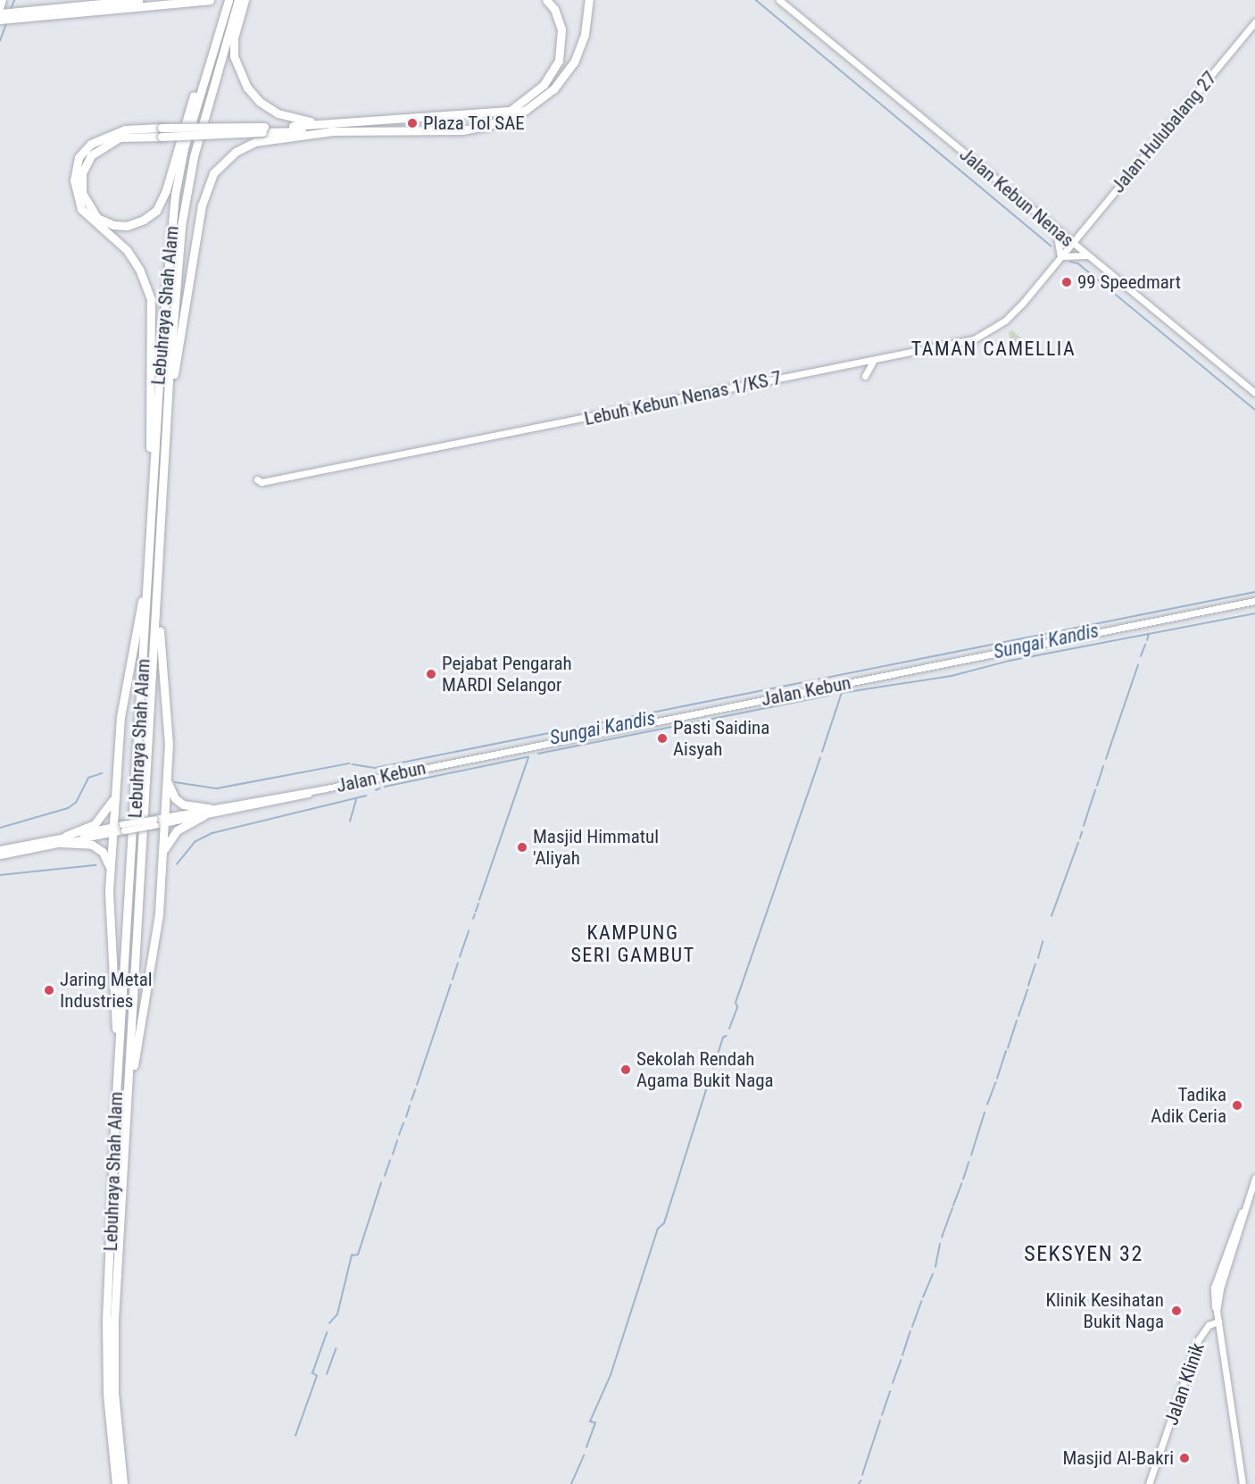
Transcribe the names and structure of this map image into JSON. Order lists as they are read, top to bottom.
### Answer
{
  "streets": {
    "highway": ["Lebuhraya Shah Alam"],
    "street": [
      "Jalan Hulubalang 27",
      "Jalan Kebun Nenas",
      "Lebuh Kebun Nenas 1/KS 7",
      "Jalan Kebun",
      "Jalan Klinik"
    ]
  },
  "crossings": [
    ["Jalan Hulubalang 27", "Jalan Kebun Nenas"],
    ["Jalan Hulubalang 27", "Lebuh Kebun Nenas 1/KS 7"],
    ["Jalan Kebun Nenas", "Lebuh Kebun Nenas 1/KS 7"]
  ],
  "districts": ["TAMAN CAMELLIA", "KAMPUNG SERI GAMBUT", "SEKSYEN 32"],
  "water": ["Sungai Kandis"],
  "places": [
    "Plaza Tol SAE",
    "99 Speedmart",
    "Pejabat Pengarah MARDI Selangor",
    "Pasti Saidina Aisyah",
    "Masjid Himmatul 'Aliyah",
    "Jaring Metal Industries",
    "Sekolah Rendah Agama Bukit Naga",
    "Tadika Adik Ceria",
    "Klinik Kesihatan Bukit Naga",
    "Masjid Al-Bakri"
  ]
}
